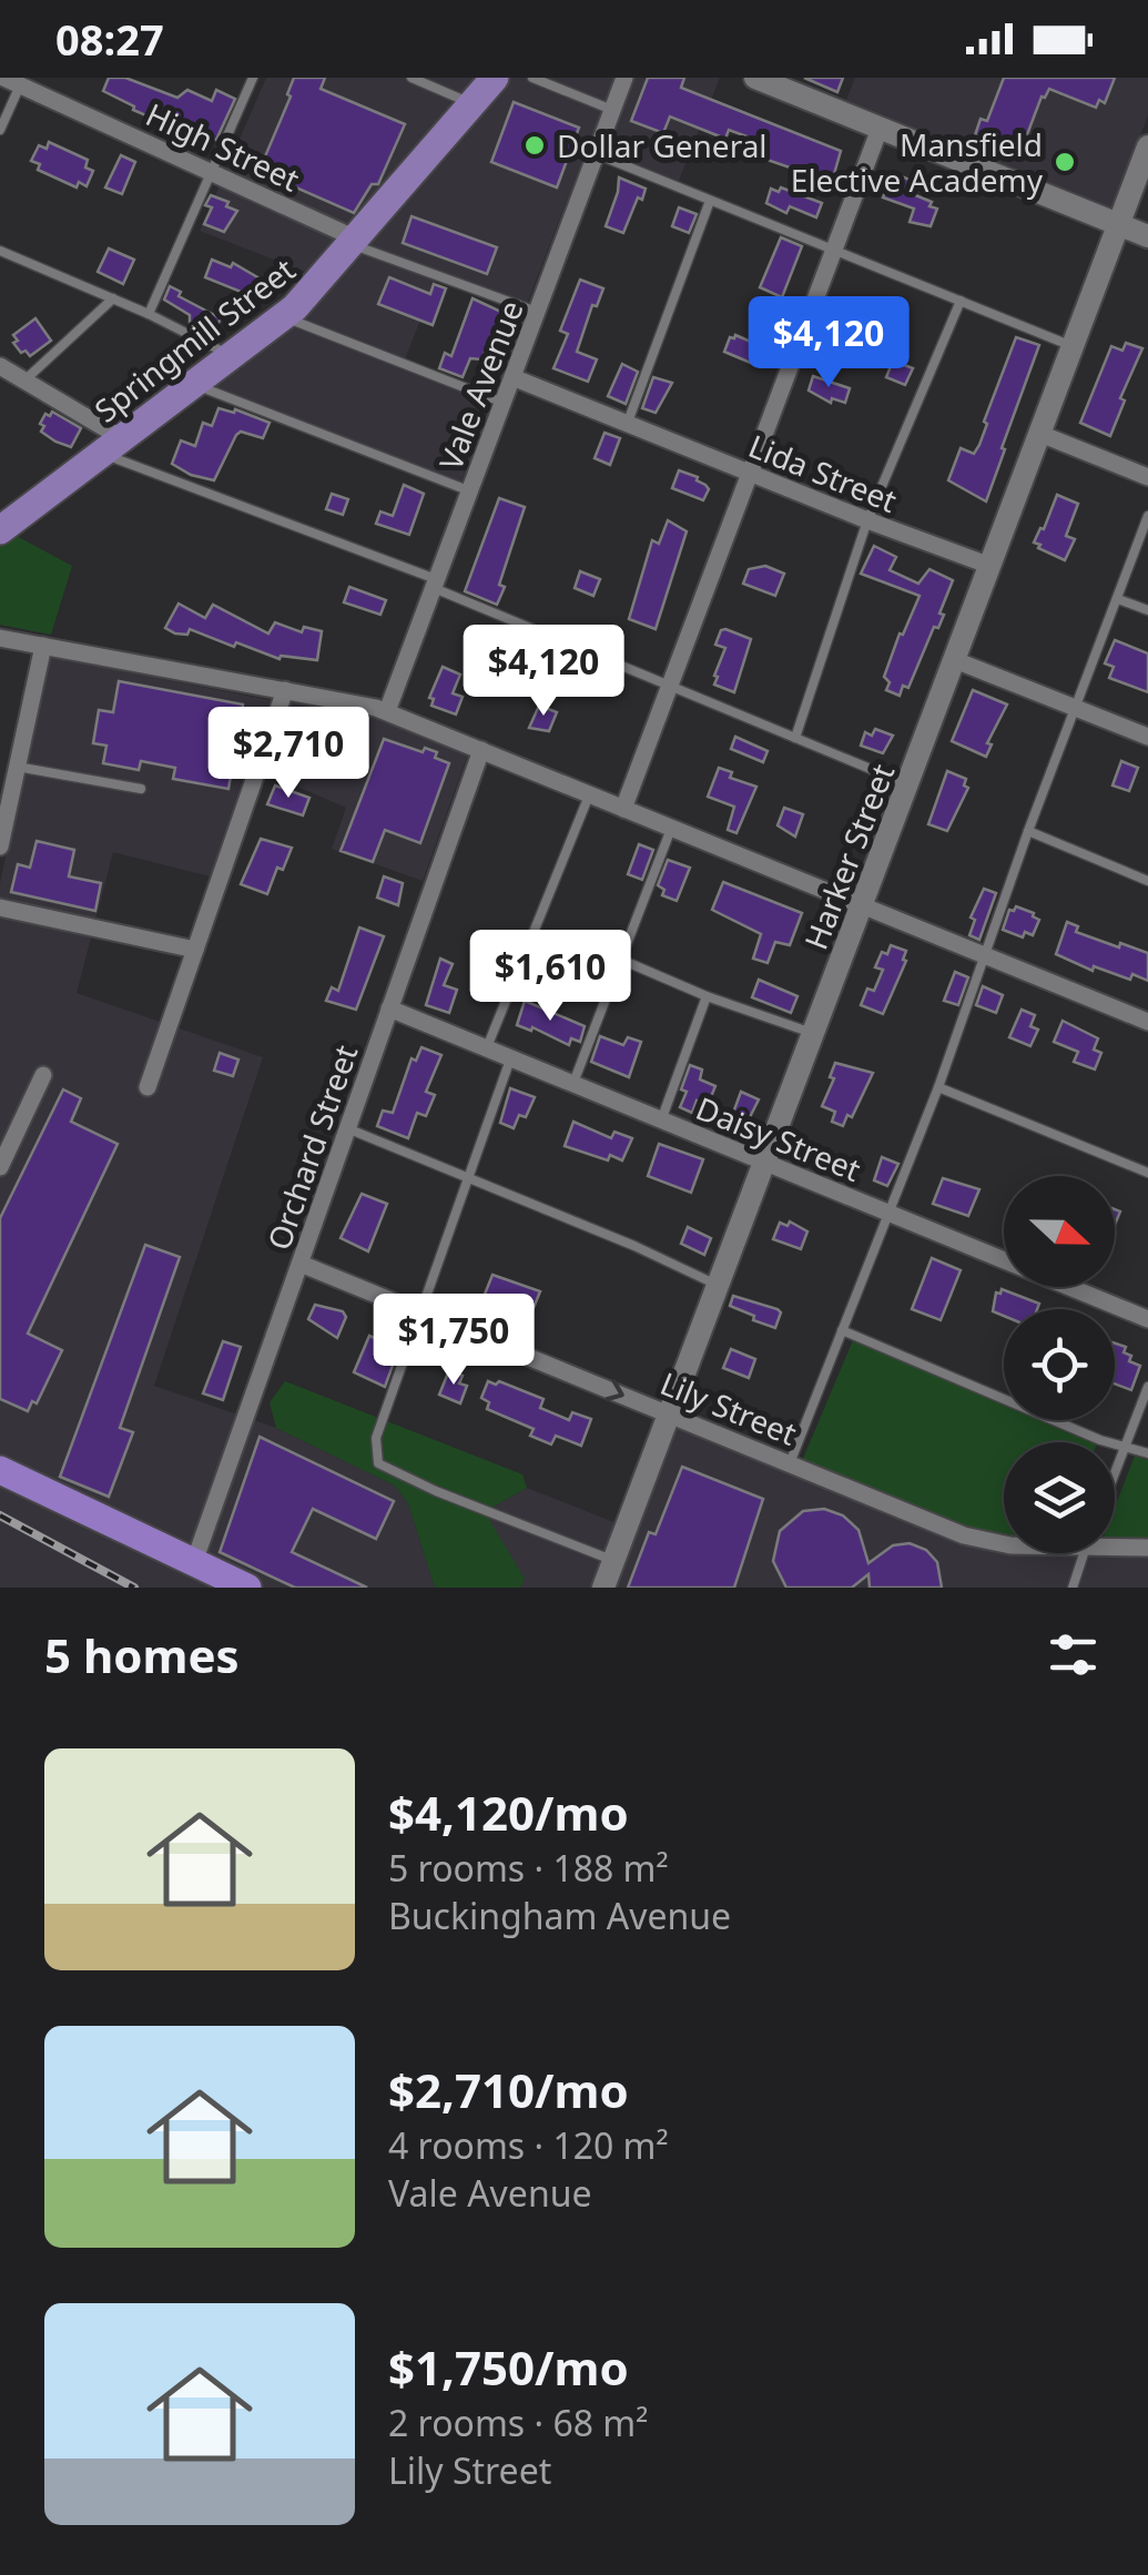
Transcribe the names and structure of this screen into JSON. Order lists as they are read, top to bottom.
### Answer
{
  "streets": {
    "main road": ["Springmill Street"],
    "street": [
      "High Street",
      "Vale Avenue",
      "Lida Street",
      "Harker Street",
      "Daisy Street",
      "Orchard Street",
      "Lily Street"
    ]
  },
  "crossings": [
    ["High Street", "Springmill Street"],
    ["Vale Avenue", "Lida Street"],
    ["Lida Street", "Harker Street"],
    ["Harker Street", "Daisy Street"],
    ["Harker Street", "Lily Street"],
    ["Daisy Street", "Orchard Street"],
    ["Orchard Street", "Lily Street"]
  ],
  "places": ["Dollar General", "Mansfield Elective Academy"],
  "north": "right",
  "page": {
    "status": "08:27",
    "price": [
      "$4,120",
      "$4,120",
      "$2,710",
      "$1,610",
      "$1,750"
    ],
    "heading": "5 homes",
    "list": [
      {
        "name": "$4,120/mo",
        "note": "5 rooms · 188 m² · Buckingham Avenue"
      },
      {
        "name": "$2,710/mo",
        "note": "4 rooms · 120 m² · Vale Avenue"
      },
      {
        "name": "$1,750/mo",
        "note": "2 rooms · 68 m² · Lily Street"
      }
    ]
  }
}
